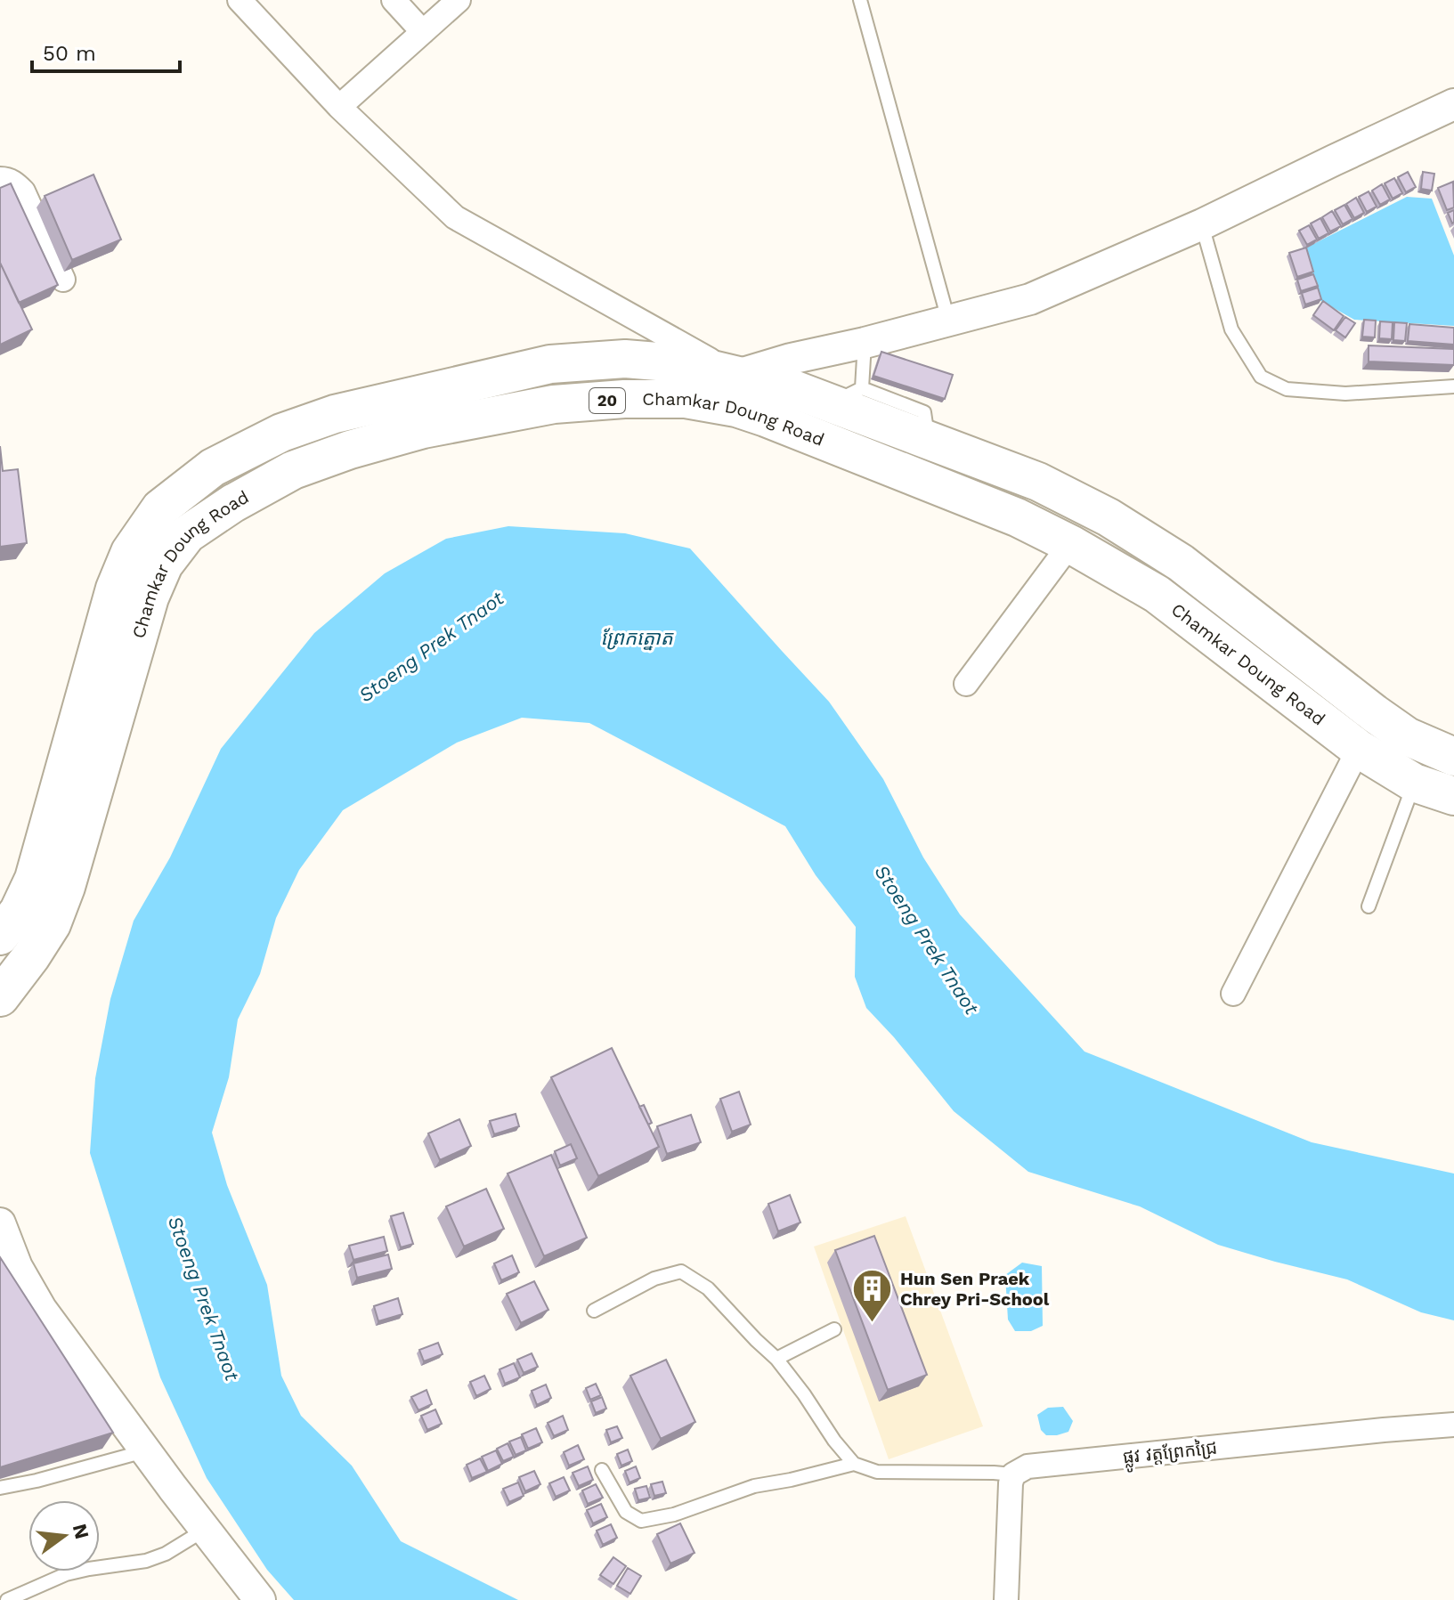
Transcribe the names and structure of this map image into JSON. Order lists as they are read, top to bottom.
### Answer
{
  "streets": {
    "main road": ["20", "Chamkar Doung Road"],
    "street": ["ផ្លូវ វត្តព្រែកជ្រៃ"]
  },
  "water": ["ព្រែកត្នោត", "Stoeng Prek Tnaot"],
  "places": {
    "building": ["Hun Sen Praek Chrey Pri-School"]
  },
  "scale_bar": "50 m",
  "north": "right"
}
